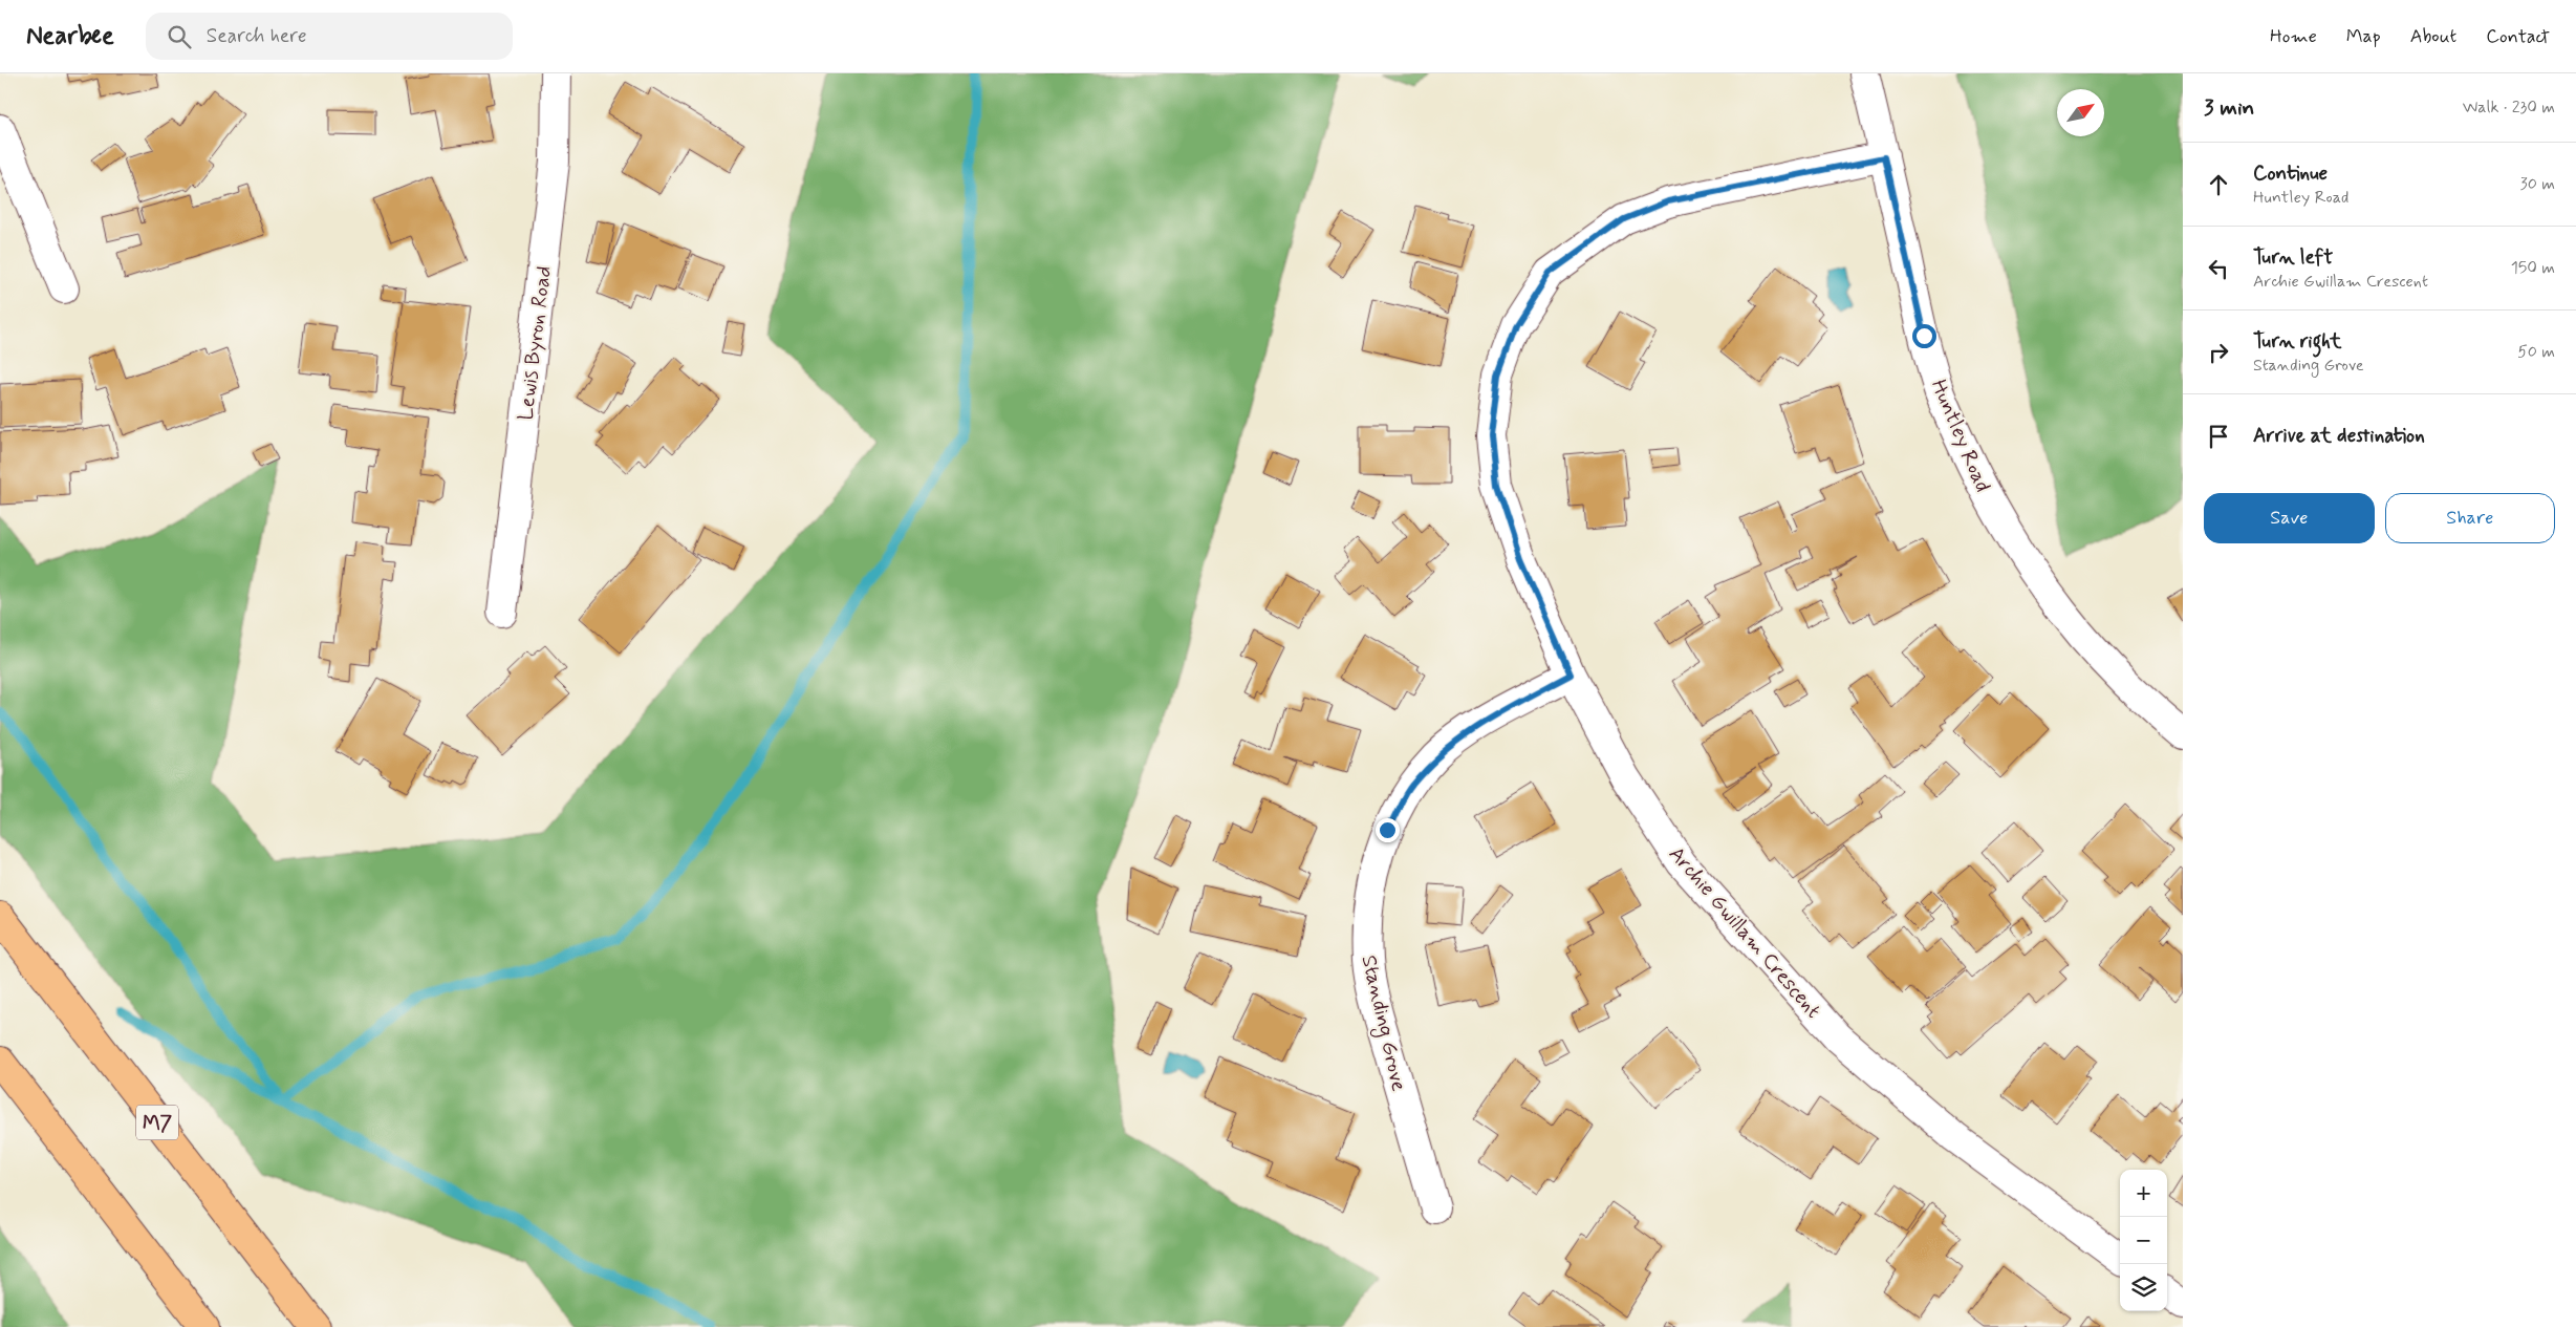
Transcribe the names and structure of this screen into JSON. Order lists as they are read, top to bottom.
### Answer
{
  "streets": {
    "highway": ["M7"],
    "street": [
      "Lewis Byron Road",
      "Huntley Road",
      "Archie Gwillam Crescent",
      "Standing Grove"
    ]
  },
  "crossings": [
    ["Huntley Road", "Archie Gwillam Crescent"],
    ["Archie Gwillam Crescent", "Standing Grove"]
  ],
  "north": "top right",
  "page": {
    "header": "Nearbee",
    "search": "Search here",
    "nav": [
      "Home",
      "Map",
      "About",
      "Contact"
    ],
    "heading": ["3 min", "Walk · 230 m"],
    "list": [
      ["Continue", "Huntley Road", "30 m"],
      ["Turn left", "Archie Gwillam Crescent", "150 m"],
      ["Turn right", "Standing Grove", "50 m"],
      "Arrive at destination"
    ],
    "buttons": ["Save", "Share"],
    "map_buttons": ["+", "−"]
  }
}
